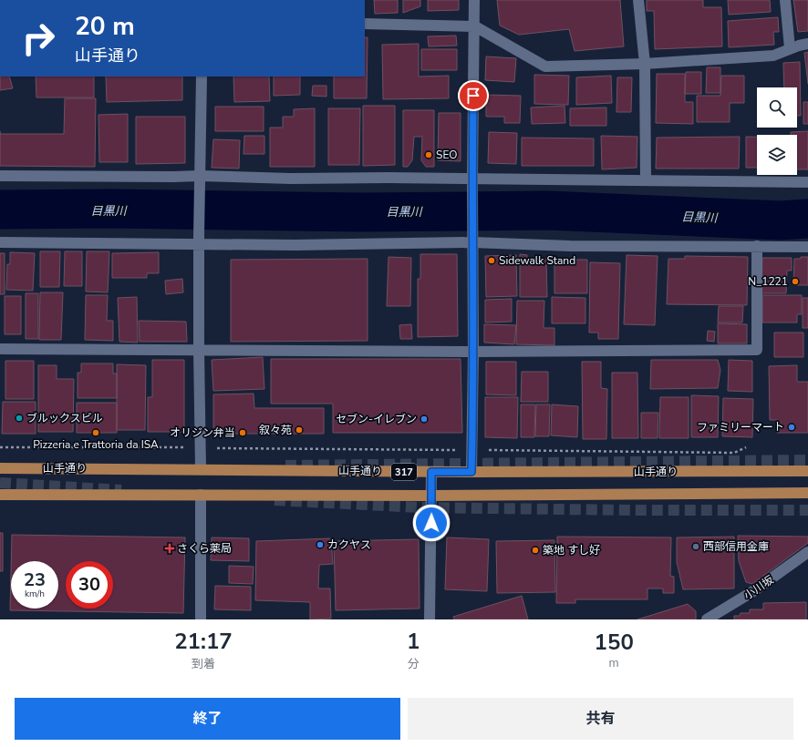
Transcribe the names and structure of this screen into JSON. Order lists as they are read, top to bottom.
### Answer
{
  "streets": {
    "main road": ["山手通り", "317"],
    "street": ["小川坂"]
  },
  "water": ["目黒川"],
  "places": {
    "other": [
      "SEO",
      "Sidewalk Stand",
      "N_1221",
      "ブルックスビル",
      "セブン-イレブン",
      "ファミリーマート",
      "叙々苑",
      "Pizzeria e Trattoria da ISA",
      "オリジン弁当",
      "カクヤス",
      "西部信用金庫",
      "築地 すし好"
    ],
    "health": ["さくら薬局"]
  },
  "page": {
    "turn": ["20 m", "山手通り"],
    "speed": "23 km/h",
    "limit": "30",
    "eta": [
      "21:17",
      "到着",
      "1",
      "分",
      "150",
      "m"
    ],
    "buttons": ["終了", "共有"]
  }
}
